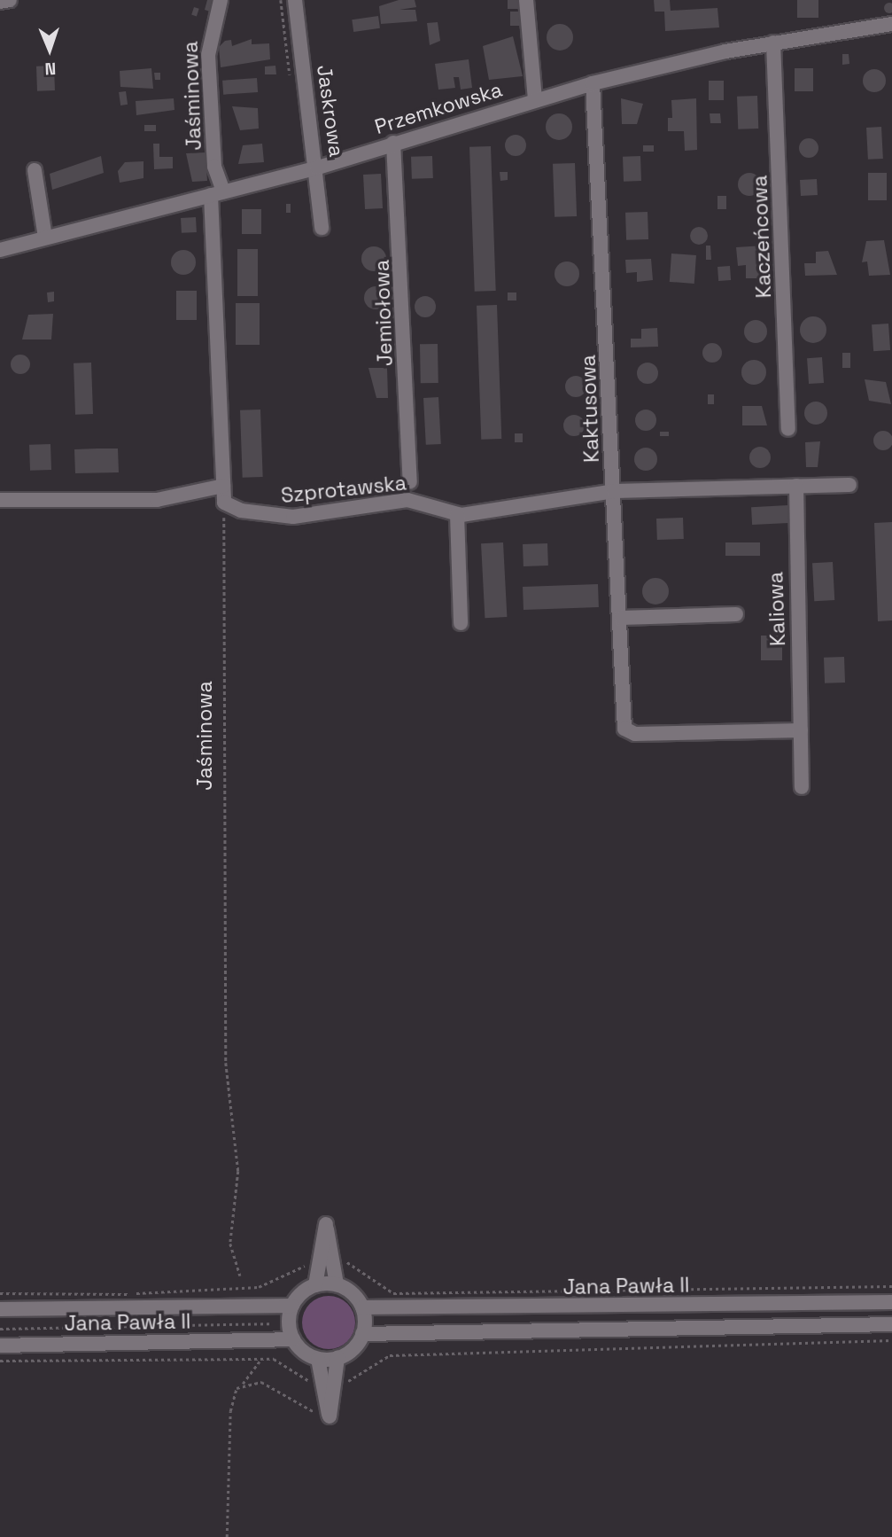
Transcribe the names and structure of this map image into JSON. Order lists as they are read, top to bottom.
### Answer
{
  "streets": {
    "street": [
      "Jaśminowa",
      "Przemkowska",
      "Jaskrowa",
      "Kaczeńcowa",
      "Jemiołowa",
      "Kaktusowa",
      "Szprotawska",
      "Kaliowa",
      "Jana Pawła II"
    ]
  },
  "crossings": [
    ["Jaśminowa", "Przemkowska"],
    ["Jaśminowa", "Szprotawska"],
    ["Przemkowska", "Jaskrowa"],
    ["Przemkowska", "Kaczeńcowa"],
    ["Przemkowska", "Jemiołowa"],
    ["Przemkowska", "Kaktusowa"],
    ["Kaktusowa", "Szprotawska"],
    ["Kaktusowa", "Kaliowa"],
    ["Szprotawska", "Kaliowa"]
  ],
  "north": "bottom"
}
